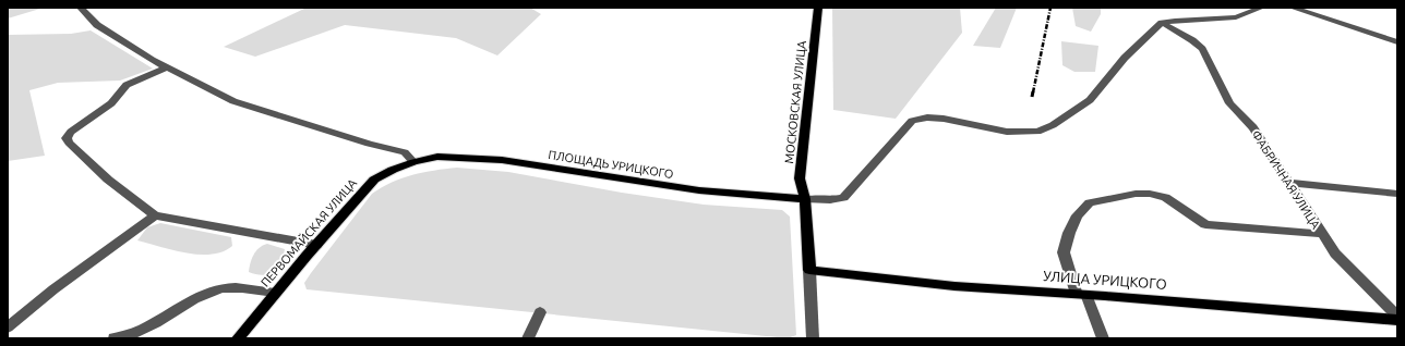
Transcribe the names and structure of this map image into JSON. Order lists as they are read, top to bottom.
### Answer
{
  "streets": {
    "main road": [
      "МОСКОВСКАЯ УЛИЦА",
      "ПЛОЩАДЬ УРИЦКОГО",
      "ПЕРВОМАЙСКАЯ УЛИЦА",
      "УЛИЦА УРИЦКОГО"
    ],
    "street": ["ФАБРИЧНАЯ УЛИЦА"]
  },
  "crossings": [
    ["МОСКОВСКАЯ УЛИЦА", "ПЛОЩАДЬ УРИЦКОГО"],
    ["МОСКОВСКАЯ УЛИЦА", "УЛИЦА УРИЦКОГО"],
    ["ПЛОЩАДЬ УРИЦКОГО", "ПЕРВОМАЙСКАЯ УЛИЦА"],
    ["ФАБРИЧНАЯ УЛИЦА", "УЛИЦА УРИЦКОГО"]
  ]
}
